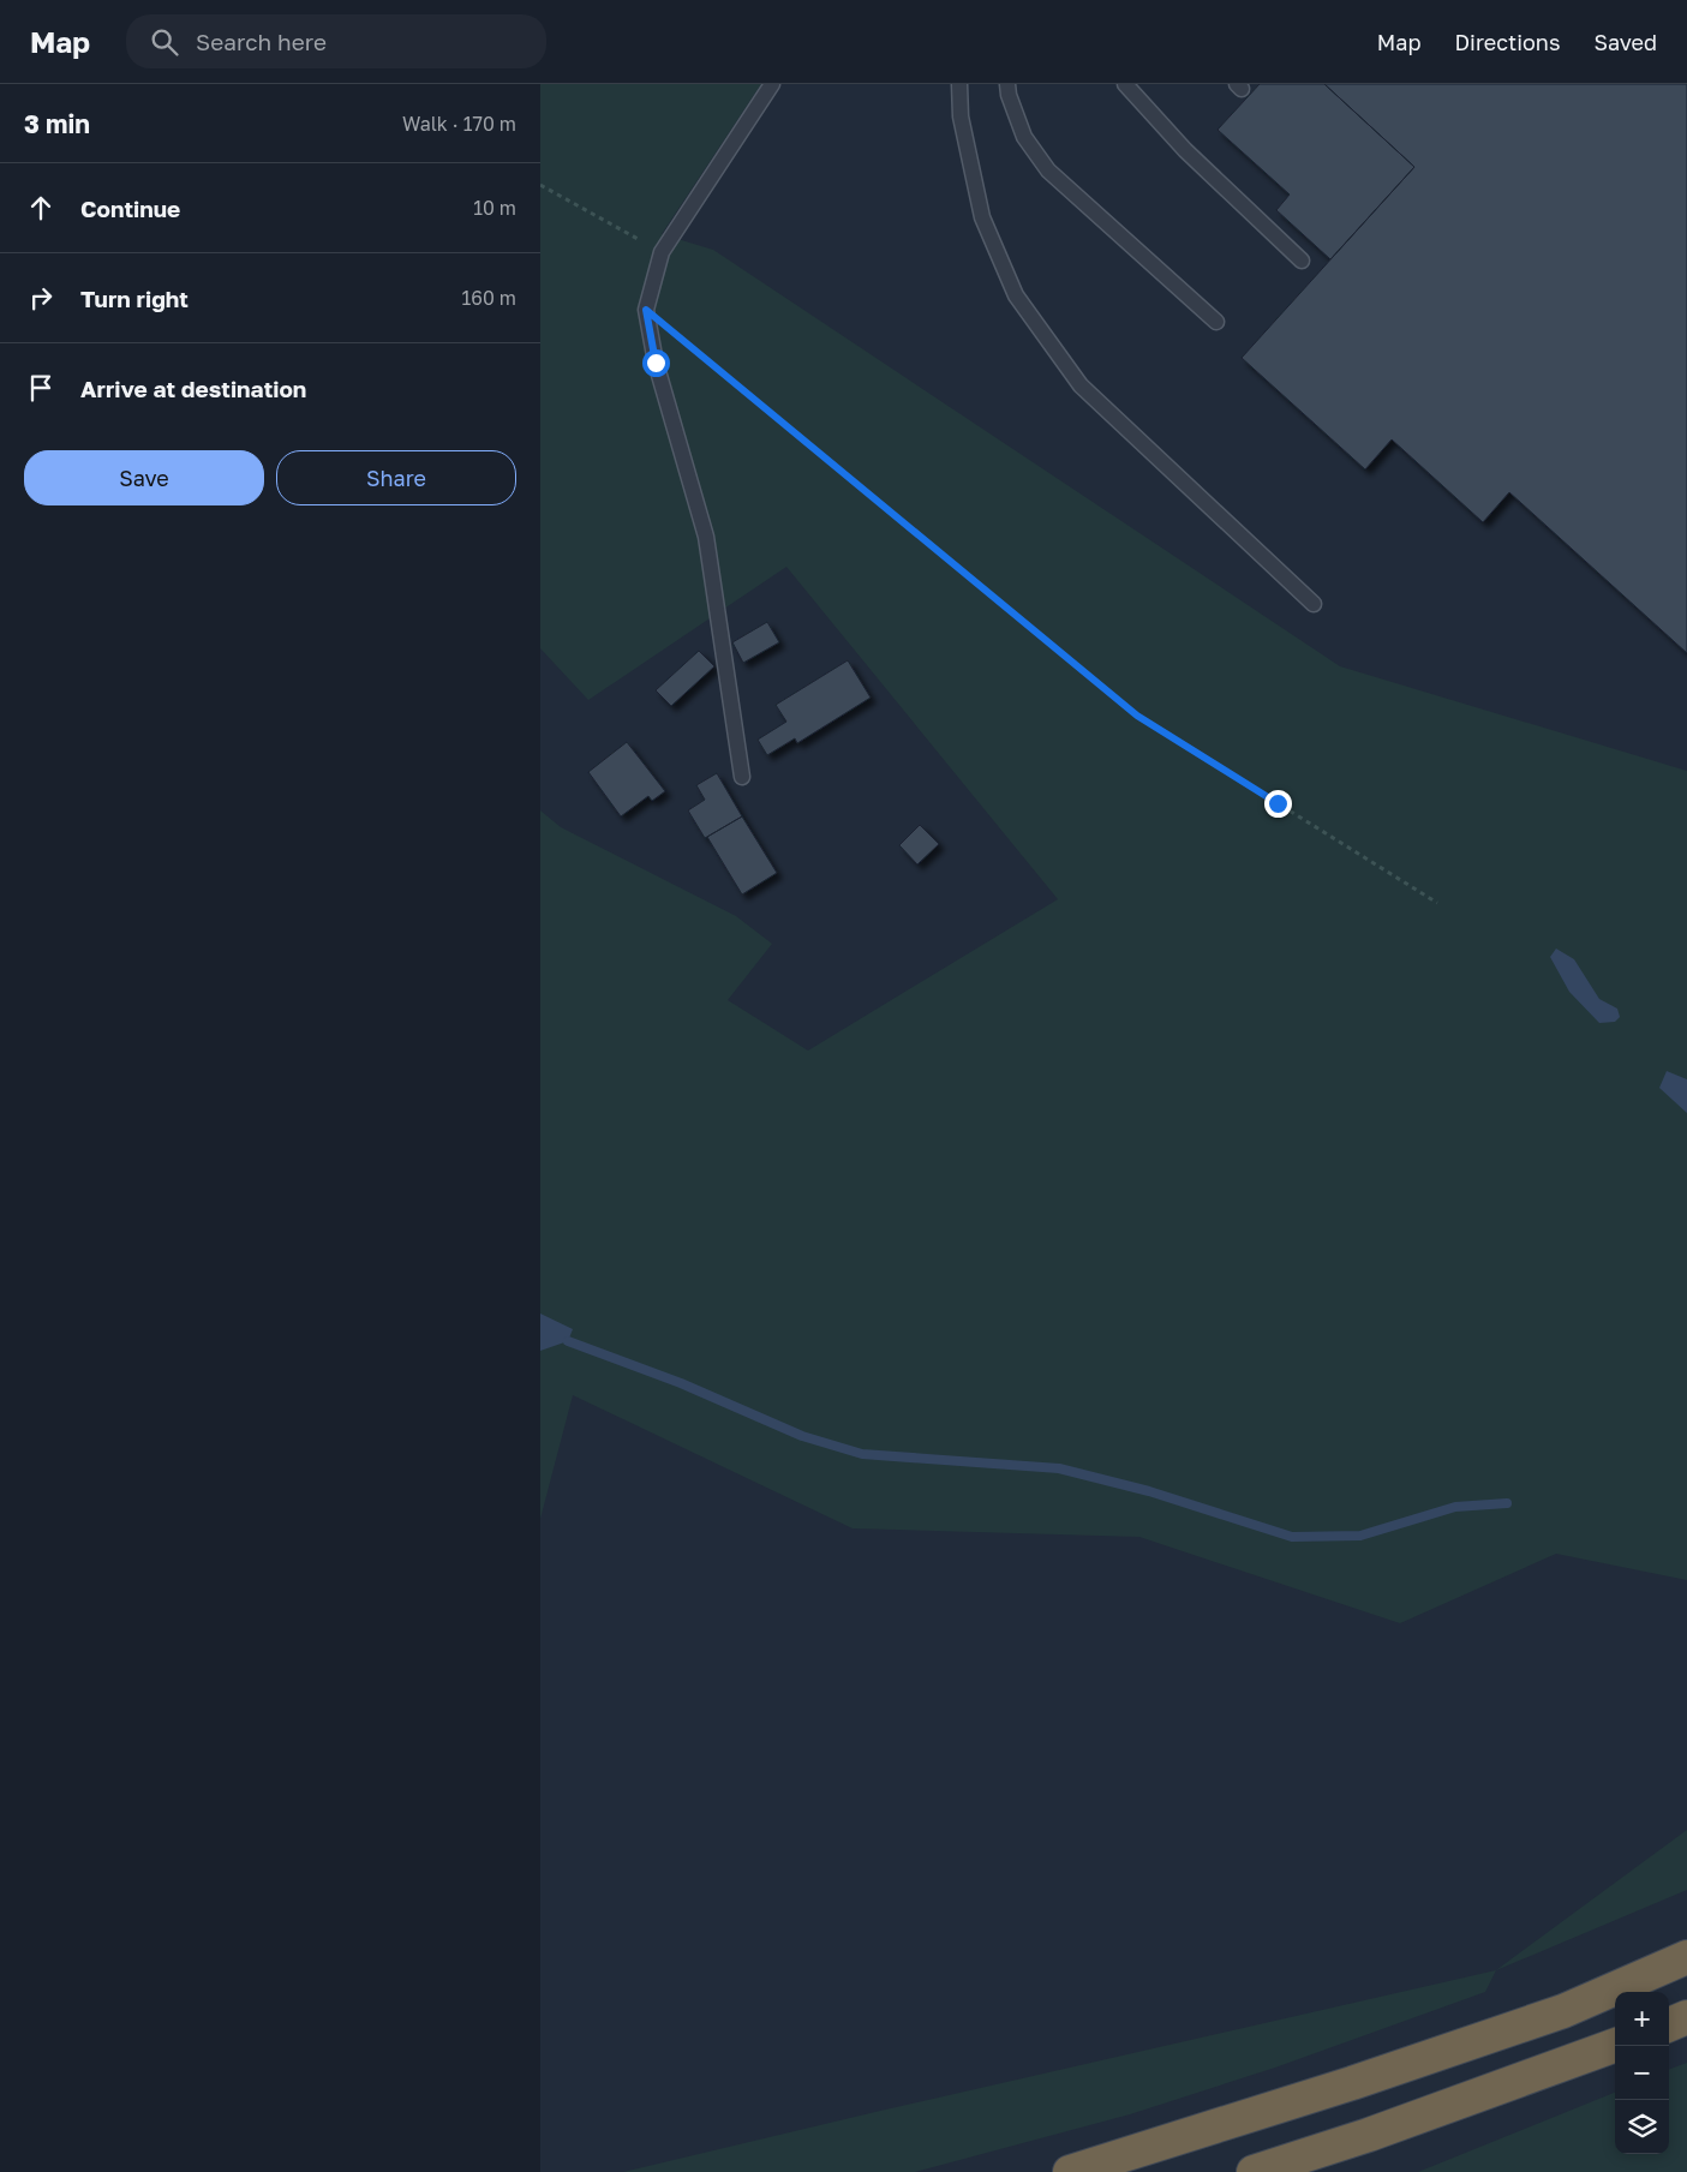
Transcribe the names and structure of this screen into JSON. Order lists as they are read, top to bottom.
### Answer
{
  "page": {
    "header": "Map",
    "search": "Search here",
    "nav": ["Map", "Directions", "Saved"],
    "heading": ["3 min", "Walk · 170 m"],
    "list": [
      ["Continue", "10 m"],
      ["Turn right", "160 m"],
      "Arrive at destination"
    ],
    "buttons": ["Save", "Share"],
    "map_buttons": ["+", "−"]
  }
}
